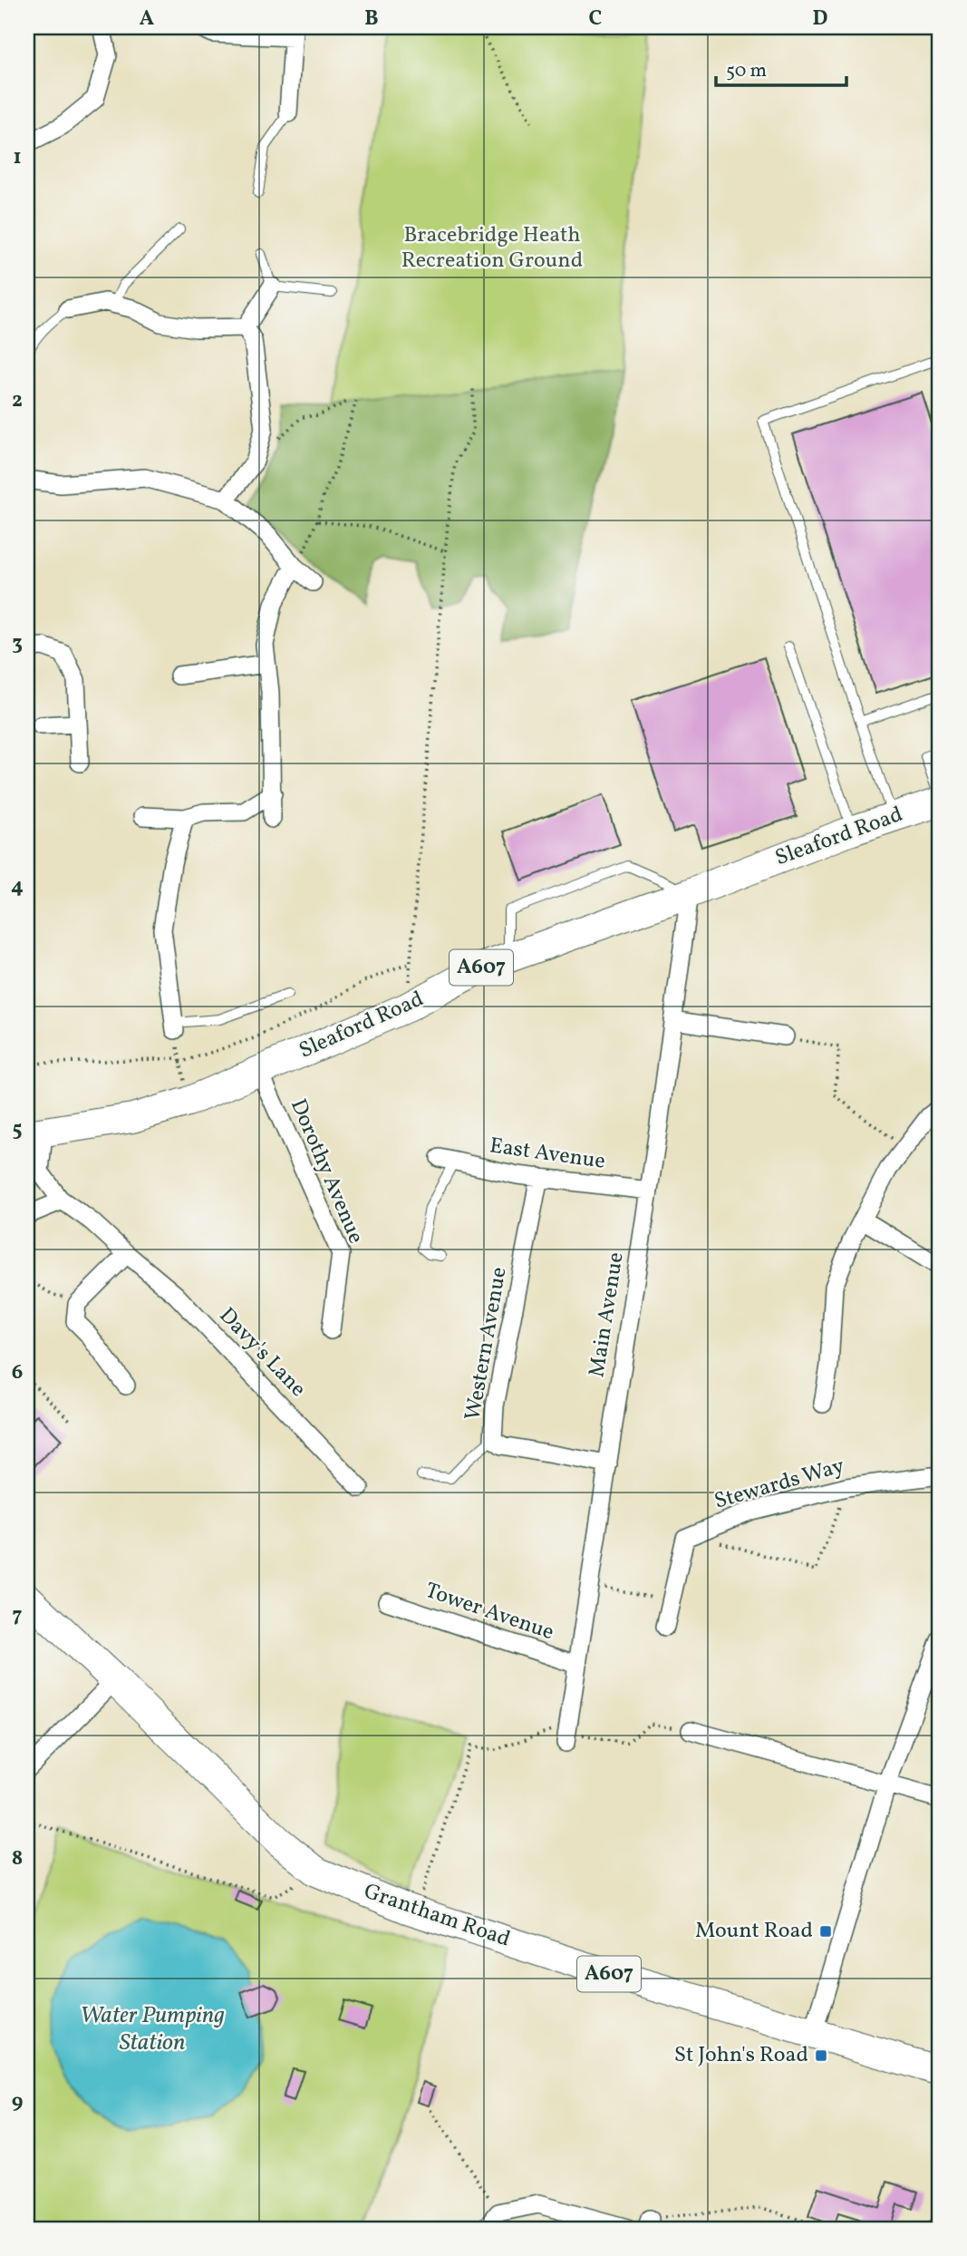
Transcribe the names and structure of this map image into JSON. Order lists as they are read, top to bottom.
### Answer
{
  "streets": {
    "main road": ["Sleaford Road", "A607", "Grantham Road"],
    "street": [
      "East Avenue",
      "Dorothy Avenue",
      "Main Avenue",
      "Western Avenue",
      "Davy's Lane",
      "Stewards Way",
      "Tower Avenue"
    ]
  },
  "crossings": [
    ["Sleaford Road", "Dorothy Avenue"],
    ["Sleaford Road", "Main Avenue"],
    ["Sleaford Road", "Davy's Lane"],
    ["East Avenue", "Main Avenue"],
    ["East Avenue", "Western Avenue"],
    ["Main Avenue", "Western Avenue"],
    ["Main Avenue", "Tower Avenue"]
  ],
  "water": ["Water Pumping Station"],
  "parks": ["Bracebridge Heath Recreation Ground"],
  "places": {
    "transit": ["Mount Road", "St John's Road"]
  },
  "scale_bar": "50 m",
  "grid": {
    "columns": [
      "A",
      "B",
      "C",
      "D"
    ],
    "rows": [
      "1",
      "2",
      "3",
      "4",
      "5",
      "6",
      "7",
      "8",
      "9"
    ]
  }
}
